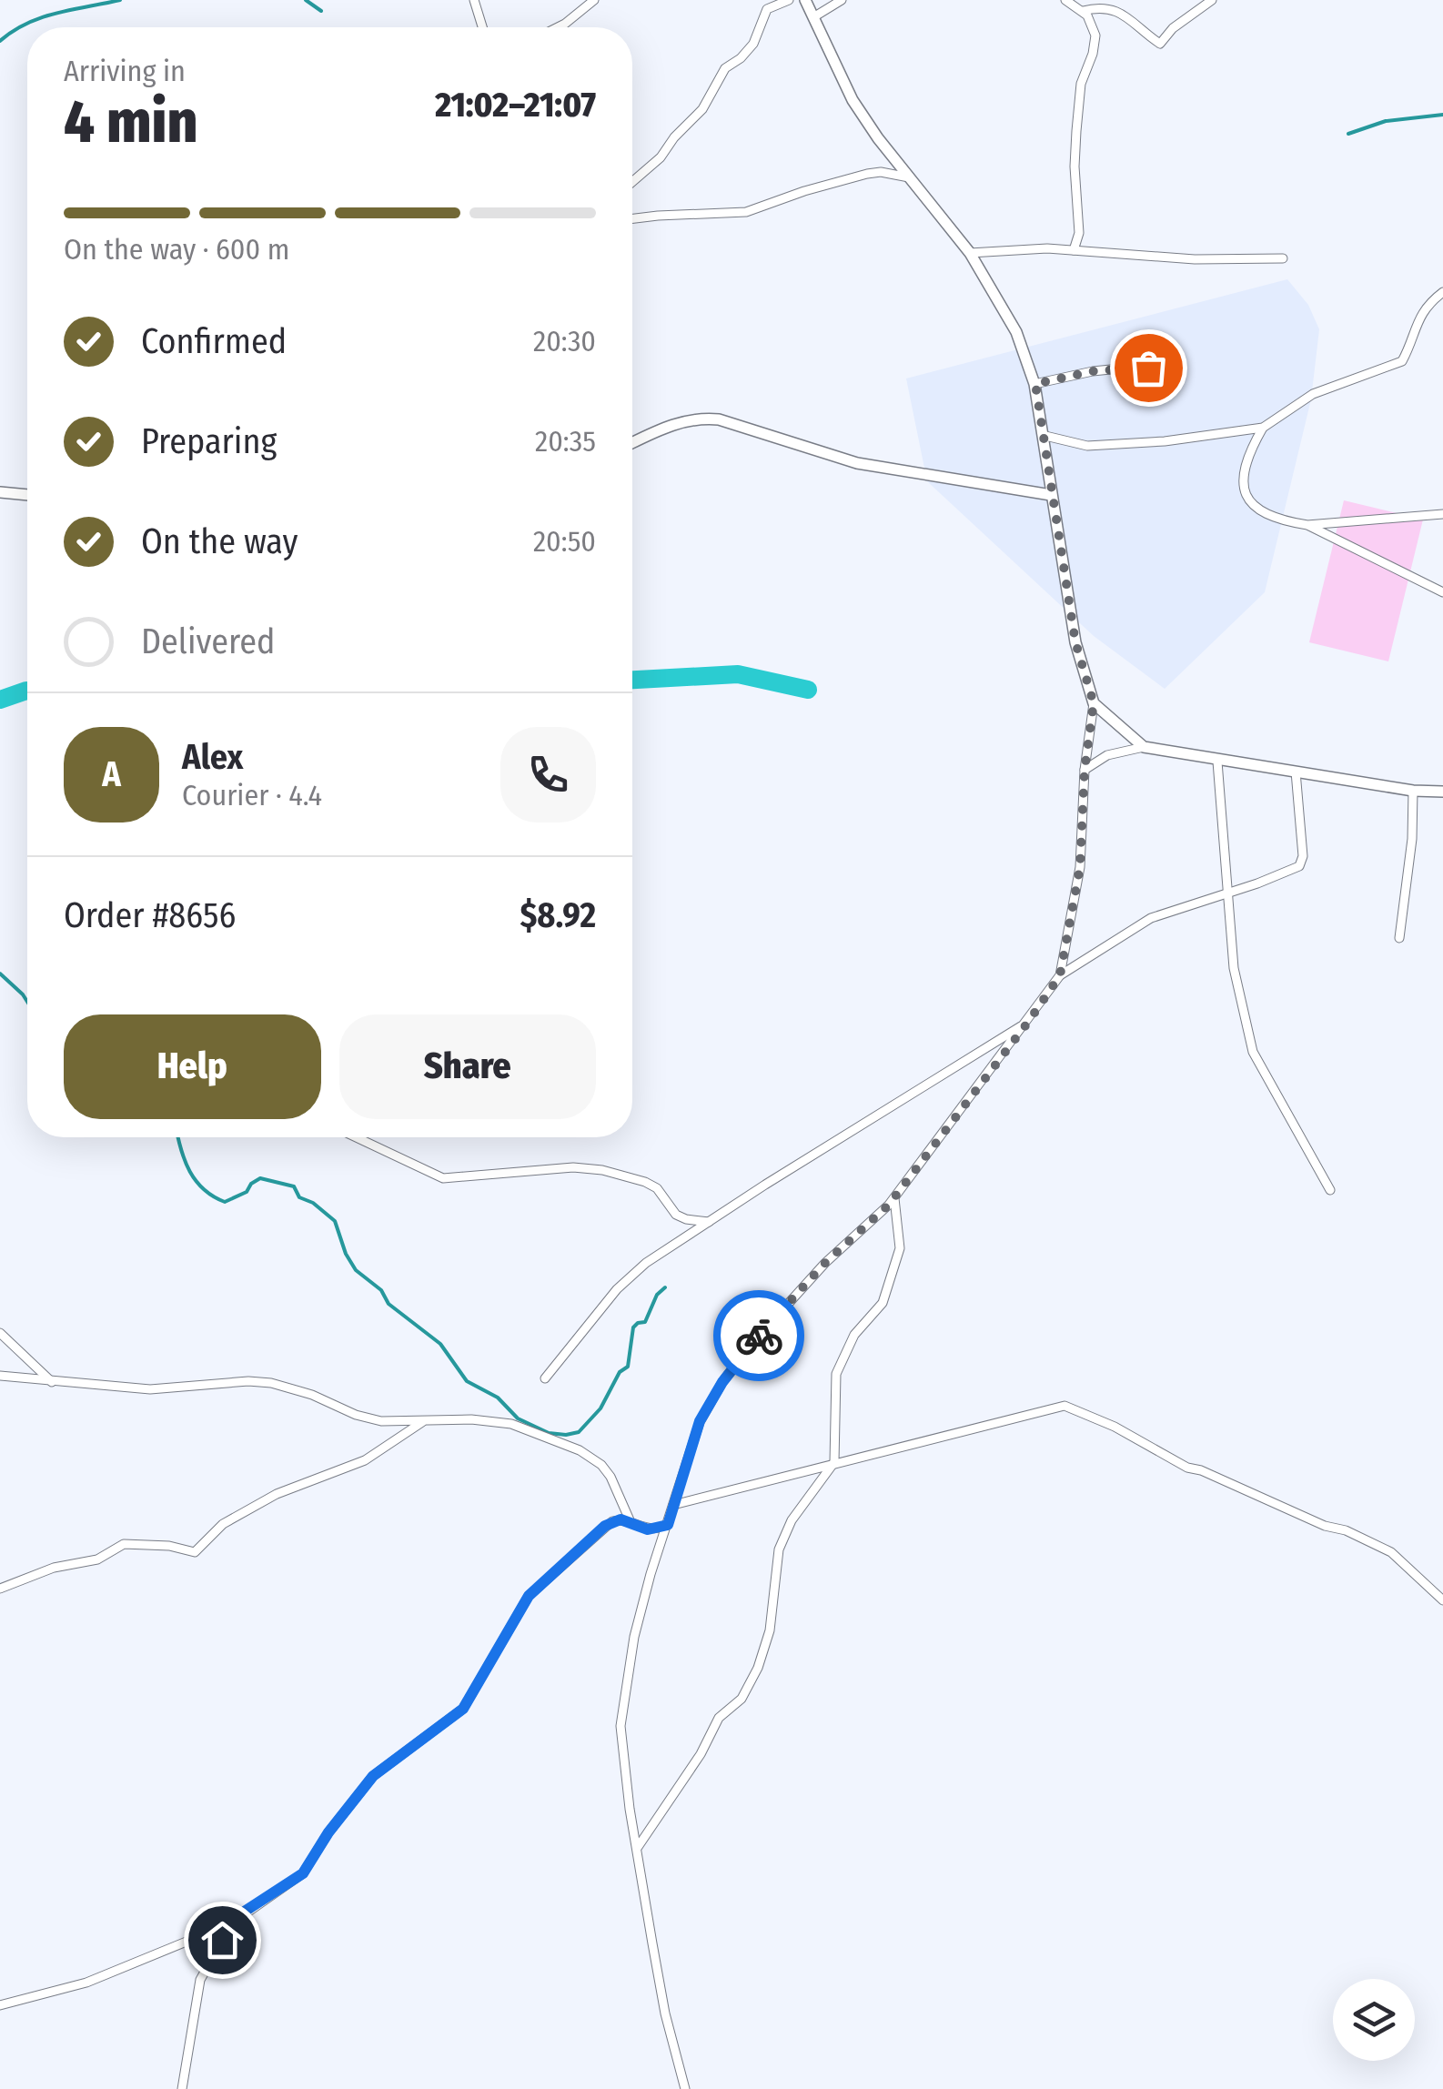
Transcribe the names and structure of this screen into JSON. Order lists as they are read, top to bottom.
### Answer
{
  "page": {
    "heading": ["4 min", "Arriving in", "21:02–21:07"],
    "panel": [
      "Alex",
      "Courier · 4.4",
      "Order #8656",
      "$8.92"
    ],
    "bar": "On the way · 600 m",
    "list": [
      ["Confirmed", "20:30"],
      ["Preparing", "20:35"],
      ["On the way", "20:50"],
      "Delivered"
    ],
    "round": "A",
    "buttons": ["Help", "Share"]
  }
}
